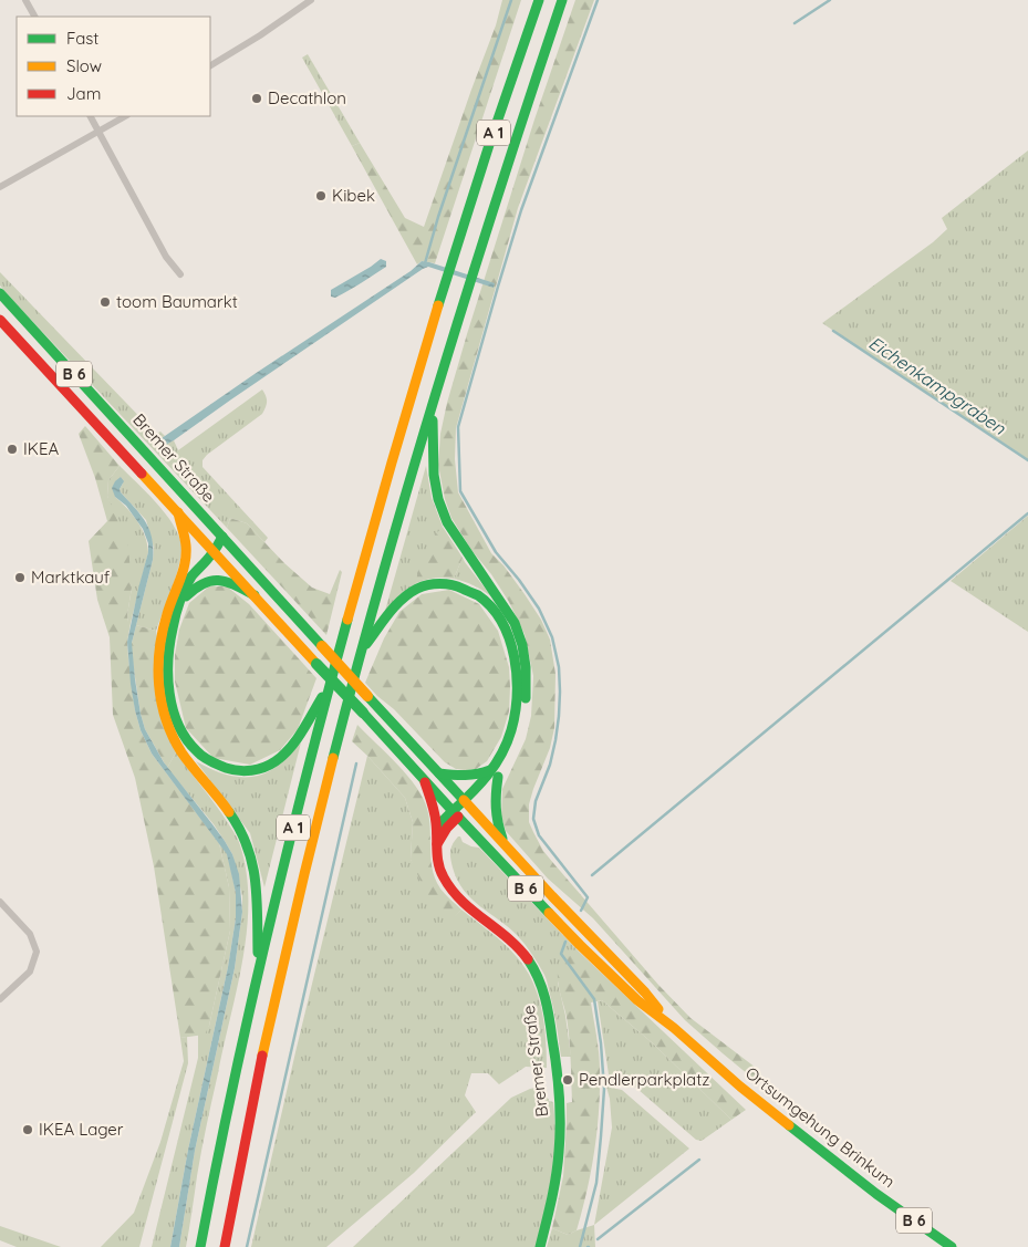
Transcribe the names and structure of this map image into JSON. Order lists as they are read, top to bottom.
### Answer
{
  "streets": {
    "main road": [
      "A 1",
      "B 6",
      "Bremer Straße",
      "Ortsumgehung Brinkum"
    ]
  },
  "crossings": [
    ["B 6", "Bremer Straße"],
    ["B 6", "Ortsumgehung Brinkum"]
  ],
  "water": ["Eichenkampgraben"],
  "places": [
    "Decathlon",
    "Kibek",
    "toom Baumarkt",
    "IKEA",
    "Marktkauf",
    "Pendlerparkplatz",
    "IKEA Lager"
  ],
  "legend": ["Fast", "Slow", "Jam"]
}
